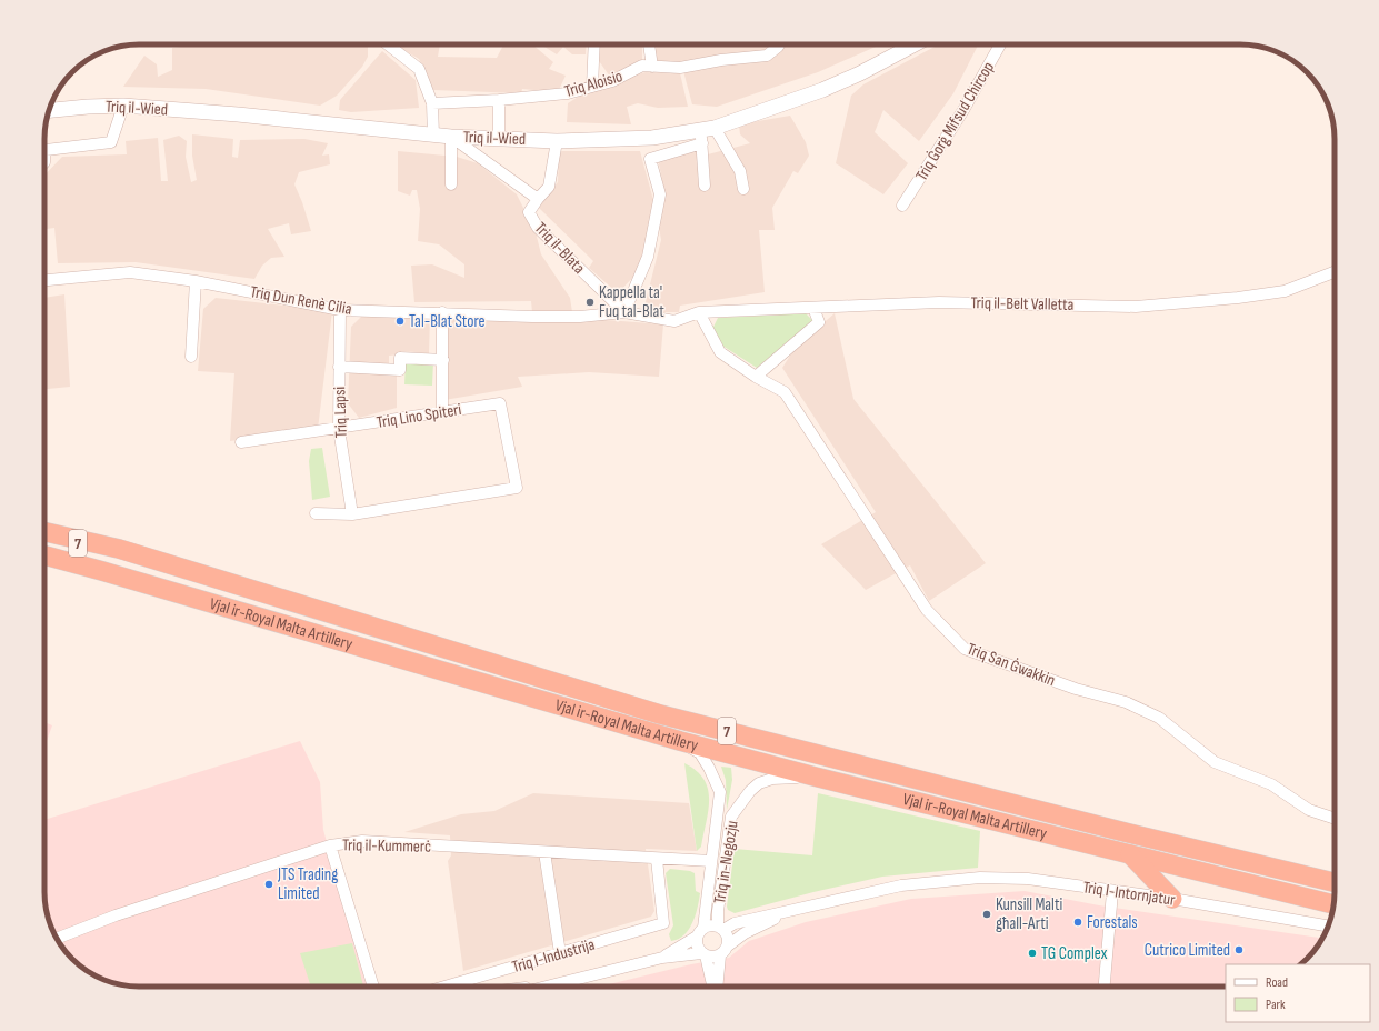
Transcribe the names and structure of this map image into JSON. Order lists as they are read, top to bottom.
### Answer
{
  "streets": {
    "highway": ["7", "Vjal ir-Royal Malta Artillery"],
    "street": [
      "Triq Aloisio",
      "Triq il-Wied",
      "Triq Ġorġ Mifsud Chircop",
      "Triq il-Blata",
      "Triq Dun Renè Cilia",
      "Triq il-Belt Valletta",
      "Triq Lapsi",
      "Triq Lino Spiteri",
      "Triq San Ġwakkin",
      "Triq il-Kummerċ",
      "Triq in-Negozju",
      "Triq l-Intornjatur",
      "Triq l-Industrija"
    ]
  },
  "crossings": [
    ["Triq il-Wied", "Triq il-Blata"],
    ["Triq il-Blata", "Triq Dun Renè Cilia"],
    ["Triq Dun Renè Cilia", "Triq il-Belt Valletta"],
    ["Triq Dun Renè Cilia", "Triq Lapsi"],
    ["Triq Dun Renè Cilia", "Triq San Ġwakkin"],
    ["Triq il-Belt Valletta", "Triq San Ġwakkin"],
    ["Triq Lapsi", "Triq Lino Spiteri"],
    ["7", "Vjal ir-Royal Malta Artillery"],
    ["Vjal ir-Royal Malta Artillery", "Triq in-Negozju"],
    ["Triq il-Kummerċ", "Triq in-Negozju"],
    ["Triq il-Kummerċ", "Triq l-Industrija"],
    ["Triq in-Negozju", "Triq l-Intornjatur"],
    ["Triq in-Negozju", "Triq l-Industrija"],
    ["Triq l-Intornjatur", "Triq l-Industrija"]
  ],
  "places": [
    "Kappella ta' Fuq tal-Blat",
    "Tal-Blat Store",
    "JTS Trading Limited",
    "Kunsill Malti għall-Arti",
    "Forestals",
    "Cutrico Limited",
    "TG Complex"
  ],
  "legend": ["Road", "Park"]
}
